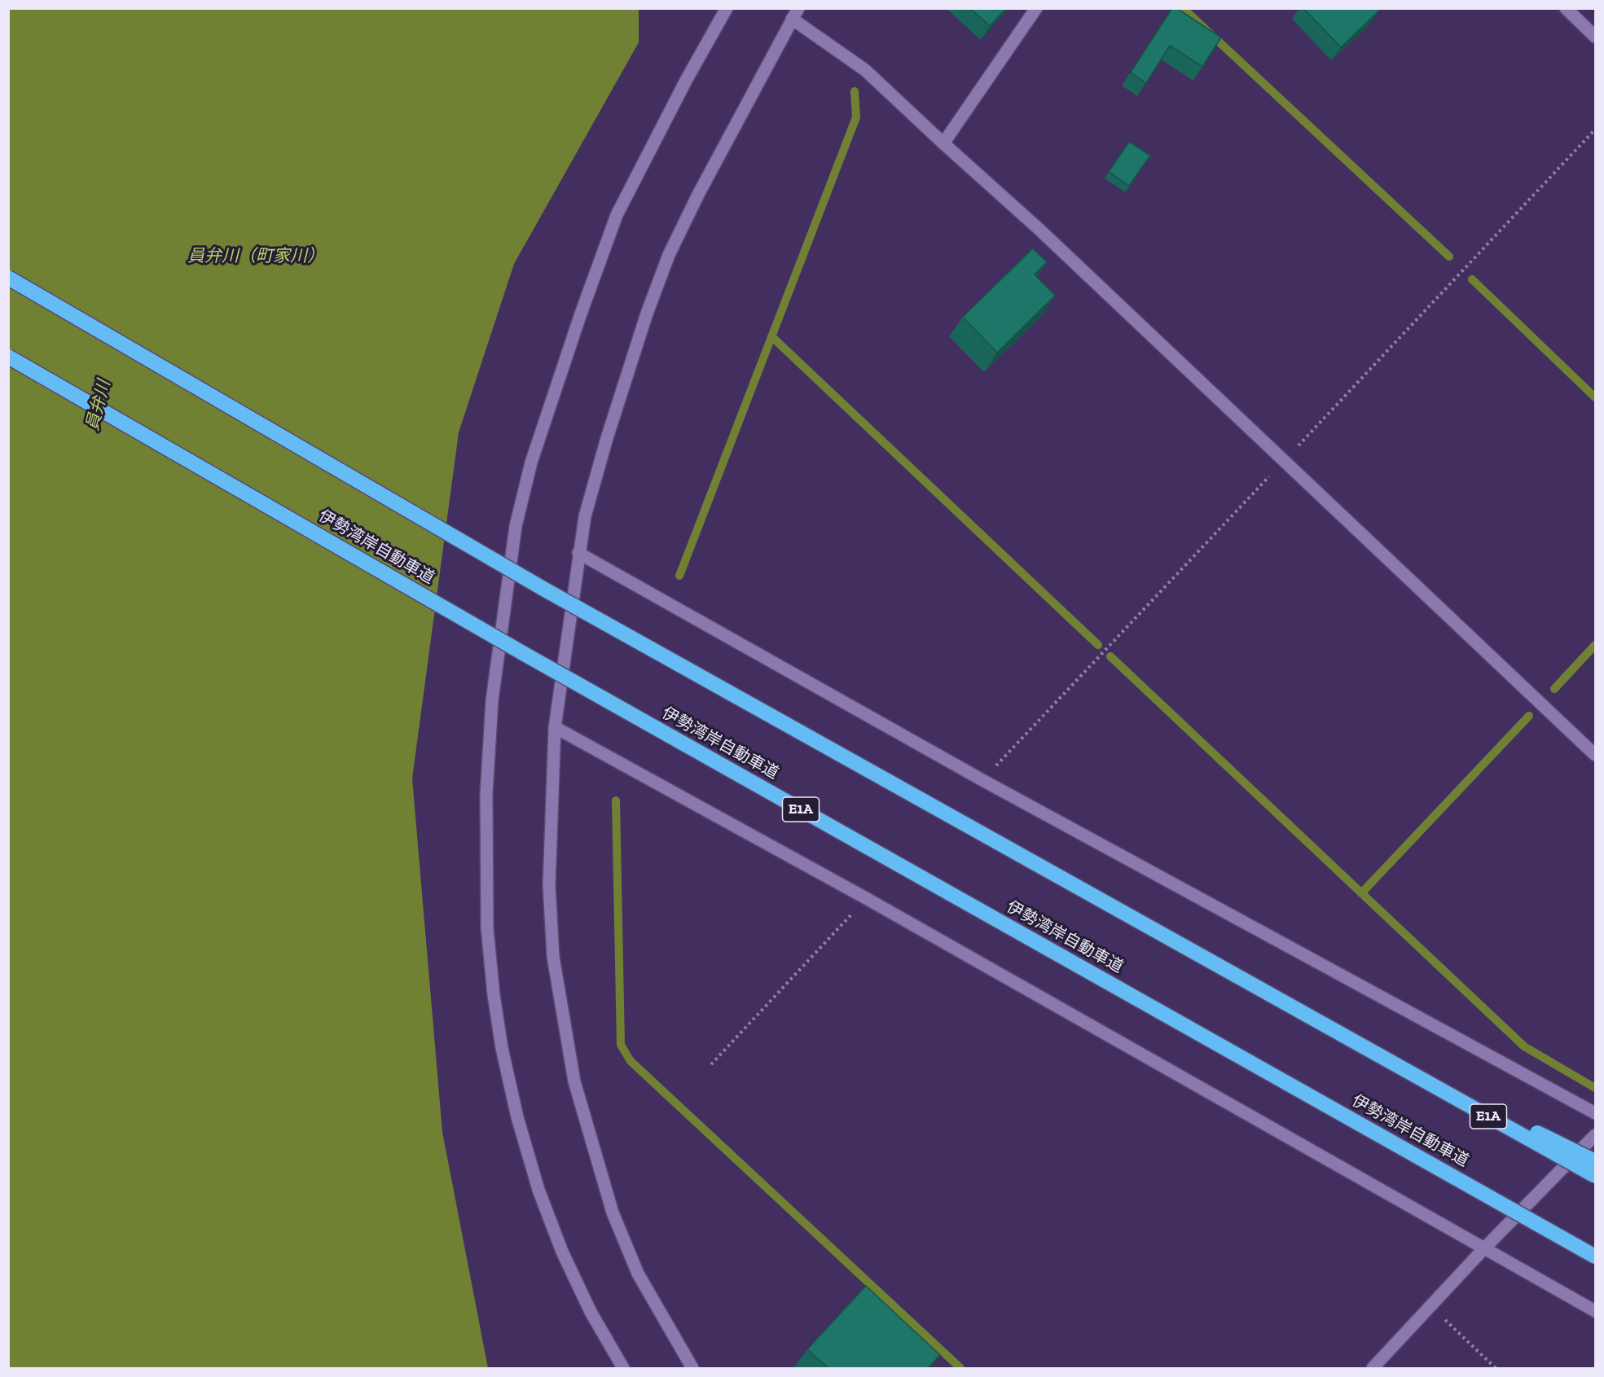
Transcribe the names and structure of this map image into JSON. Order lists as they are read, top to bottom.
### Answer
{
  "streets": {
    "highway": ["伊勢湾岸自動車道", "E1A"]
  },
  "water": ["員弁川（町家川）", "員弁川"]
}
